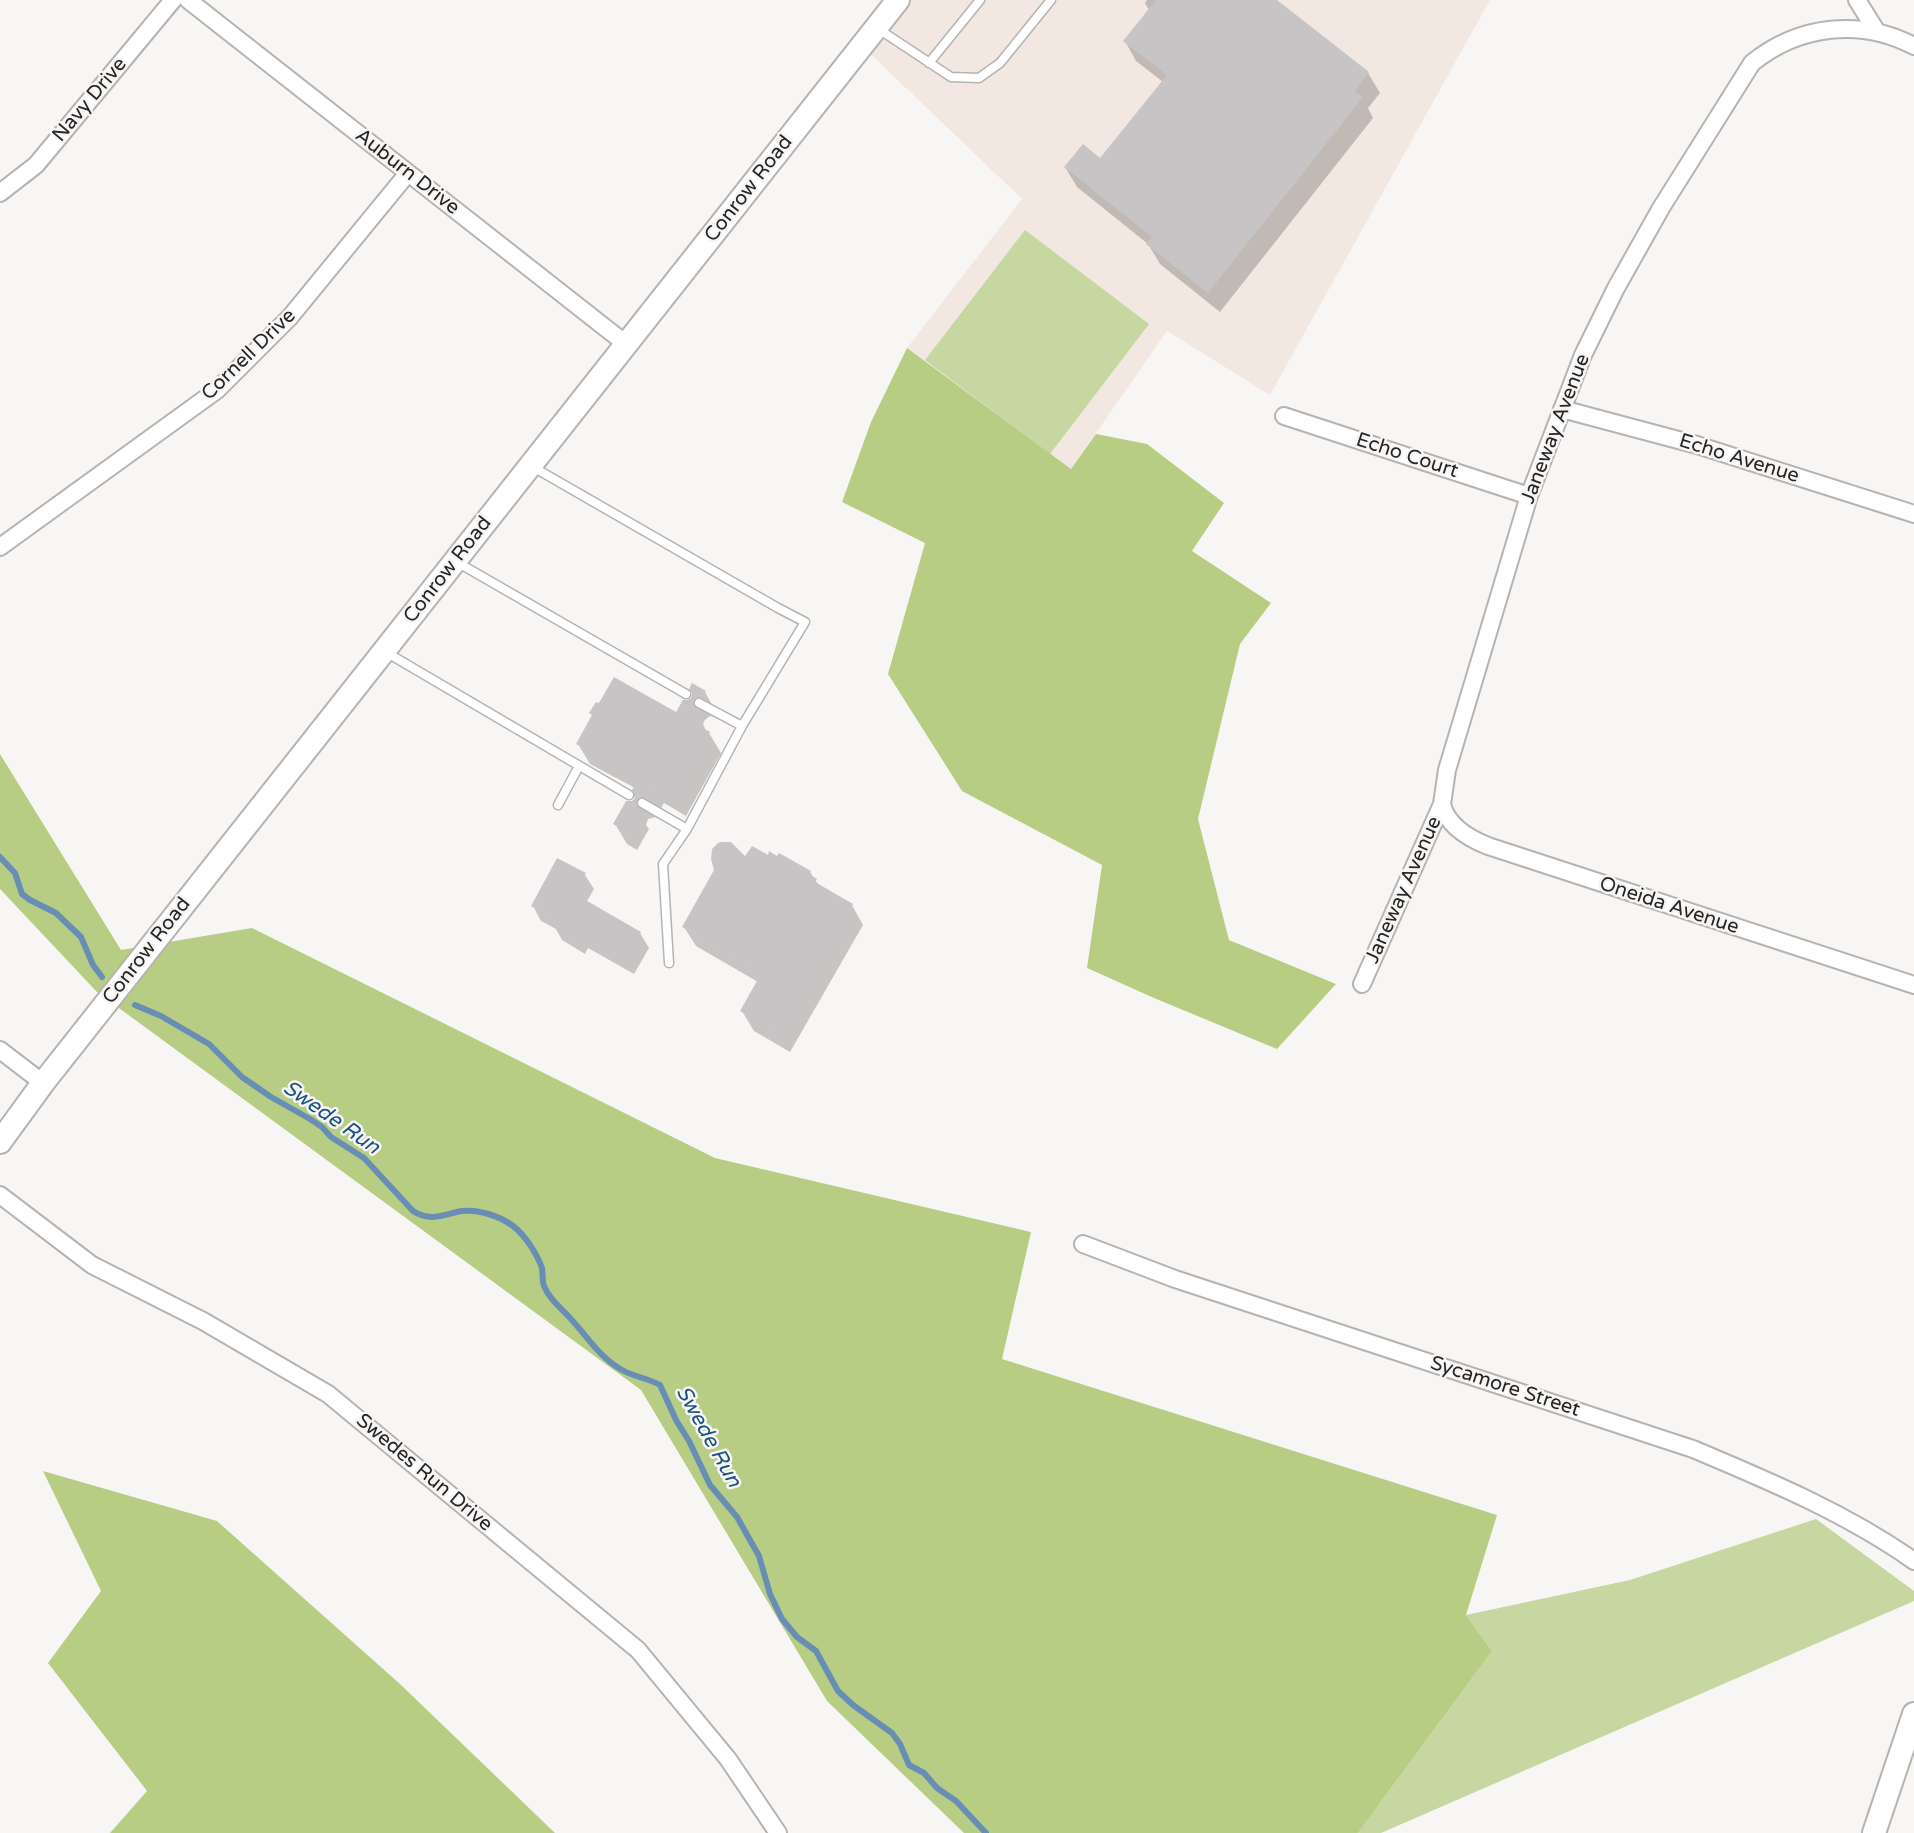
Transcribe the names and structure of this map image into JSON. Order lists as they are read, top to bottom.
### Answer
{
  "streets": {
    "street": [
      "Navy Drive",
      "Auburn Drive",
      "Conrow Road",
      "Cornell Drive",
      "Janeway Avenue",
      "Echo Court",
      "Echo Avenue",
      "Oneida Avenue",
      "Sycamore Street",
      "Swedes Run Drive"
    ]
  },
  "crossings": [
    ["Auburn Drive", "Conrow Road"],
    ["Auburn Drive", "Cornell Drive"],
    ["Janeway Avenue", "Echo Court"],
    ["Janeway Avenue", "Echo Avenue"],
    ["Janeway Avenue", "Oneida Avenue"]
  ],
  "water": ["Swede Run"]
}
